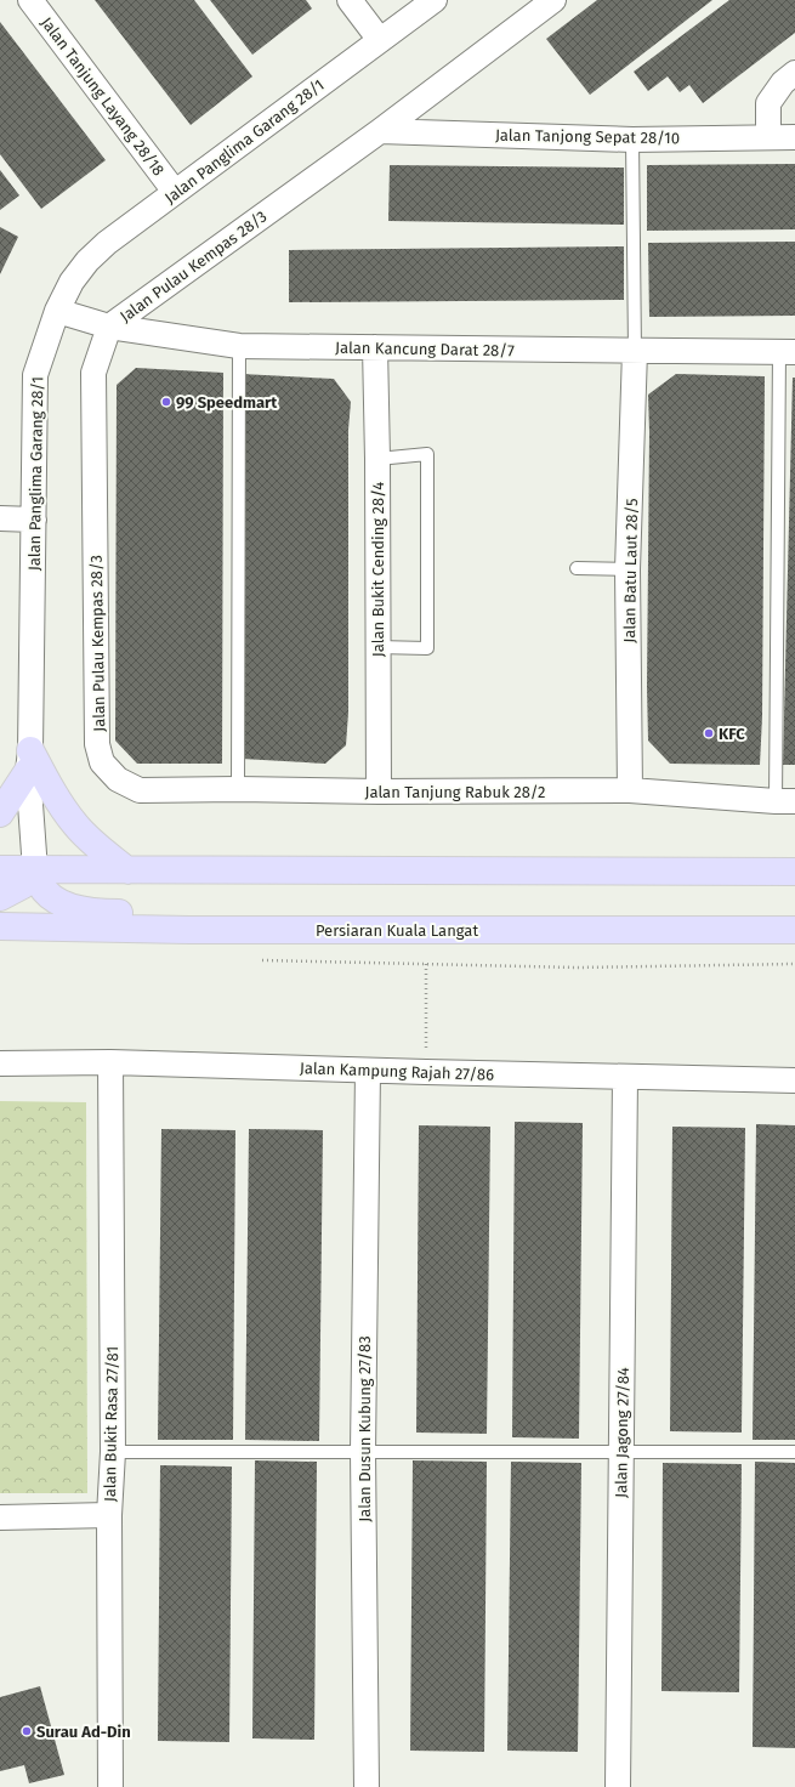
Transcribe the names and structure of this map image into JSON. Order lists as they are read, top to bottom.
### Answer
{
  "streets": {
    "main road": ["Persiaran Kuala Langat"],
    "street": [
      "Jalan Tanjung Layang 28/18",
      "Jalan Tanjong Sepat 28/10",
      "Jalan Panglima Garang 28/1",
      "Jalan Pulau Kempas 28/3",
      "Jalan Kancung Darat 28/7",
      "Jalan Bukit Cending 28/4",
      "Jalan Batu Laut 28/5",
      "Jalan Tanjung Rabuk 28/2",
      "Jalan Kampung Rajah 27/86",
      "Jalan Bukit Rasa 27/81",
      "Jalan Dusun Kubung 27/83",
      "Jalan Jagong 27/84"
    ]
  },
  "crossings": [
    ["Jalan Tanjung Layang 28/18", "Jalan Panglima Garang 28/1"],
    ["Jalan Tanjong Sepat 28/10", "Jalan Pulau Kempas 28/3"],
    ["Jalan Panglima Garang 28/1", "Jalan Kancung Darat 28/7"],
    ["Jalan Pulau Kempas 28/3", "Jalan Kancung Darat 28/7"],
    ["Jalan Pulau Kempas 28/3", "Jalan Tanjung Rabuk 28/2"],
    ["Jalan Kancung Darat 28/7", "Jalan Bukit Cending 28/4"],
    ["Jalan Kancung Darat 28/7", "Jalan Batu Laut 28/5"],
    ["Jalan Bukit Cending 28/4", "Jalan Tanjung Rabuk 28/2"],
    ["Jalan Batu Laut 28/5", "Jalan Tanjung Rabuk 28/2"],
    ["Jalan Kampung Rajah 27/86", "Jalan Bukit Rasa 27/81"],
    ["Jalan Kampung Rajah 27/86", "Jalan Dusun Kubung 27/83"],
    ["Jalan Kampung Rajah 27/86", "Jalan Jagong 27/84"]
  ],
  "places": ["99 Speedmart", "KFC", "Surau Ad-Din"]
}
